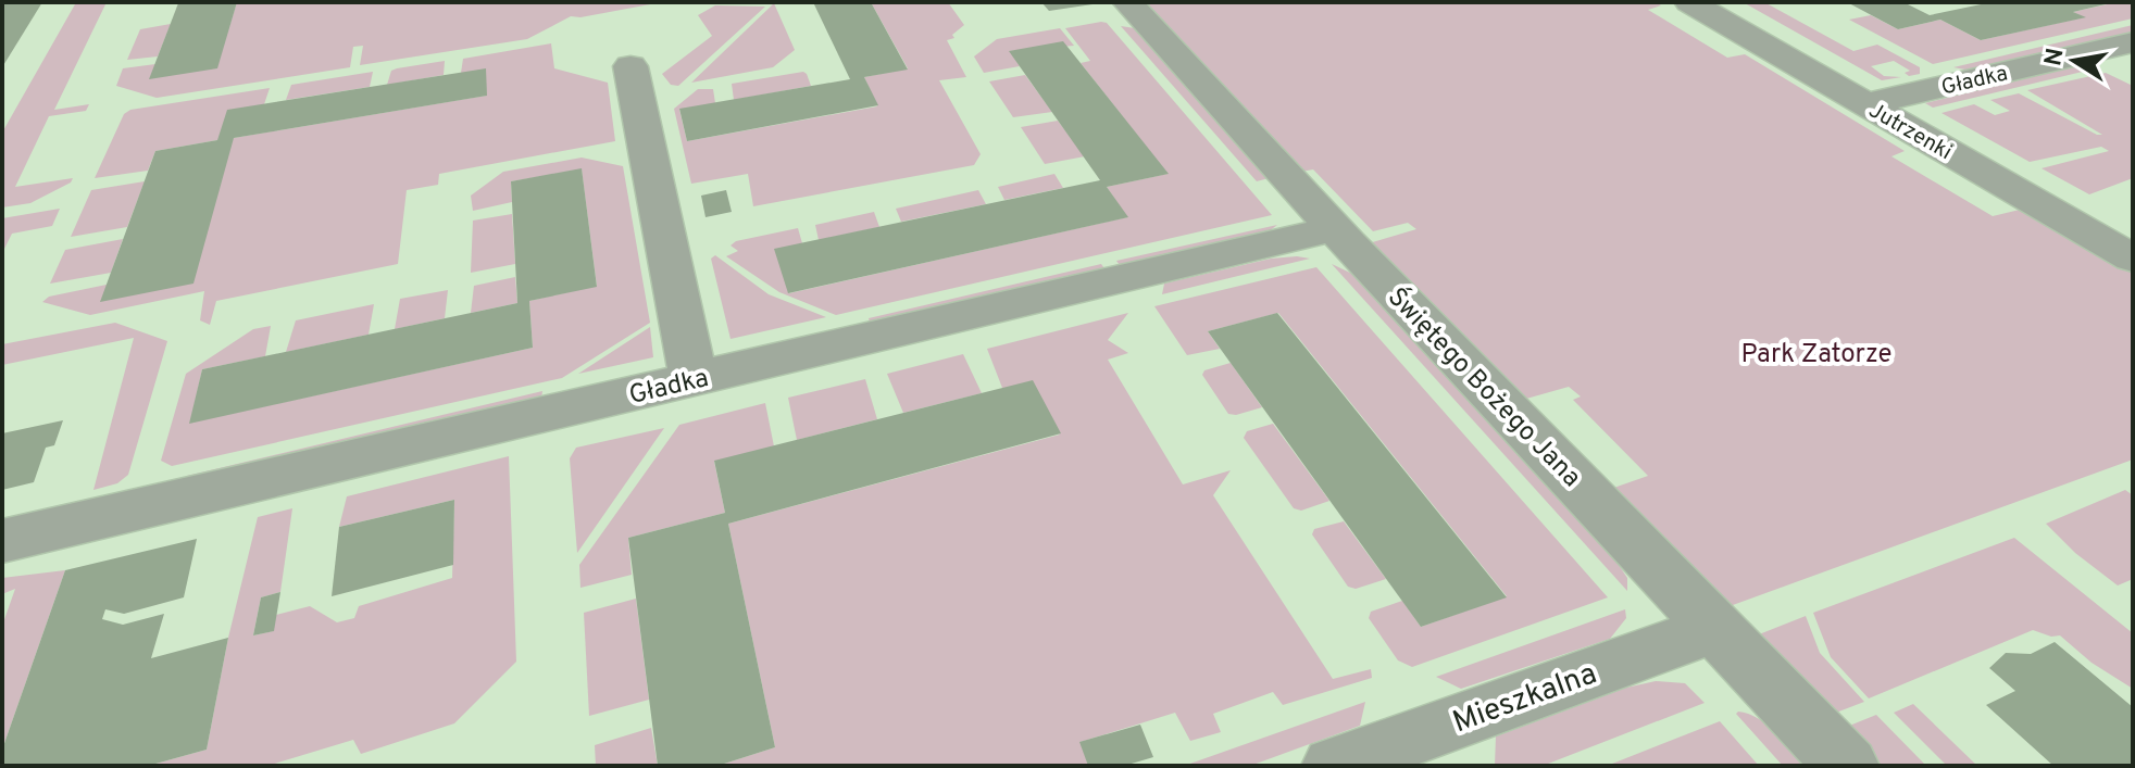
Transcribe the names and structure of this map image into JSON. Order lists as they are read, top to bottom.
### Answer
{
  "streets": {
    "street": [
      "Gładka",
      "Jutrzenki",
      "Świętego Bożego Jana",
      "Mieszkalna"
    ]
  },
  "crossings": [
    ["Gładka", "Jutrzenki"],
    ["Gładka", "Świętego Bożego Jana"],
    ["Świętego Bożego Jana", "Mieszkalna"]
  ],
  "parks": ["Park Zatorze"],
  "north": "left"
}
